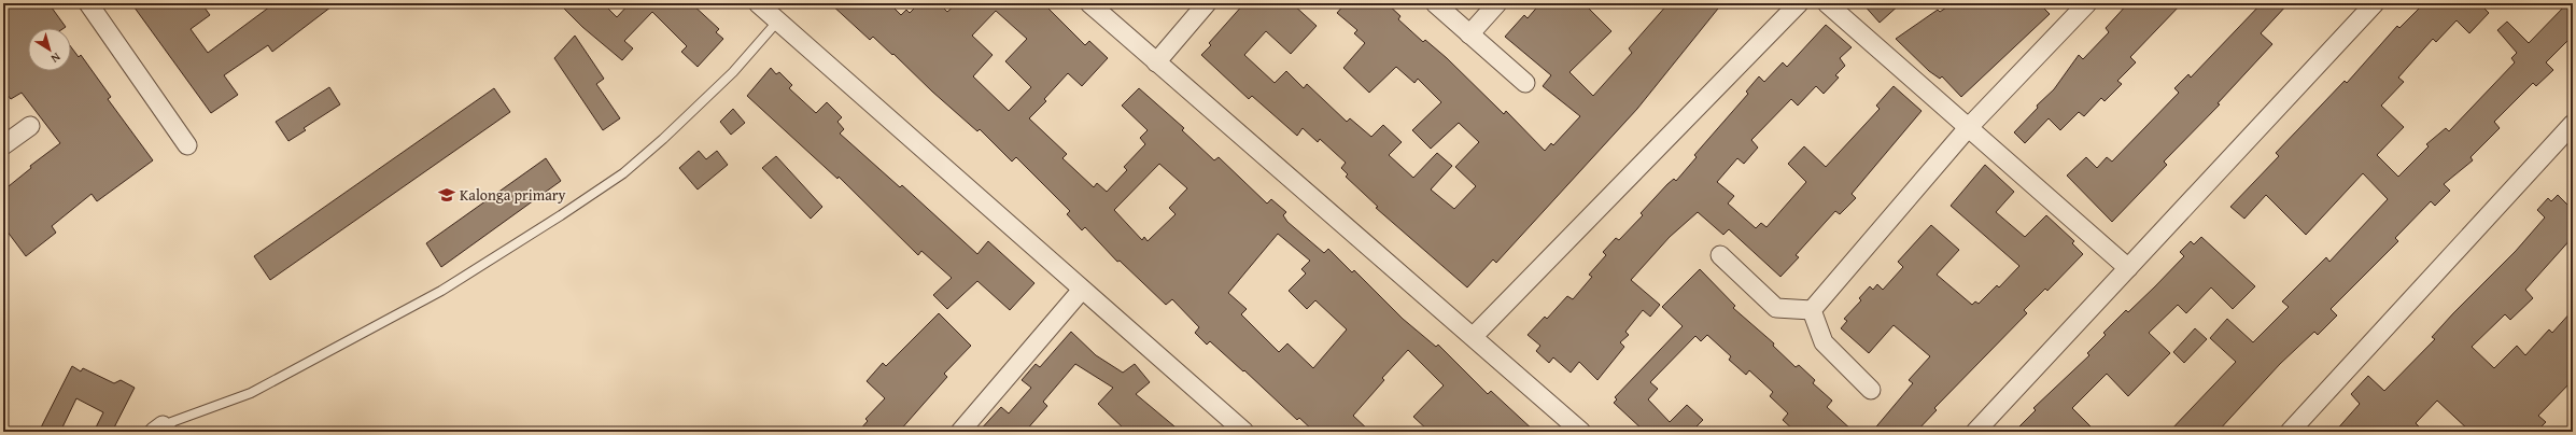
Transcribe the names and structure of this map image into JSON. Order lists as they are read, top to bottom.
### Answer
{
  "places": {
    "school or university": ["Kalonga primary"]
  },
  "north": "bottom right"
}
